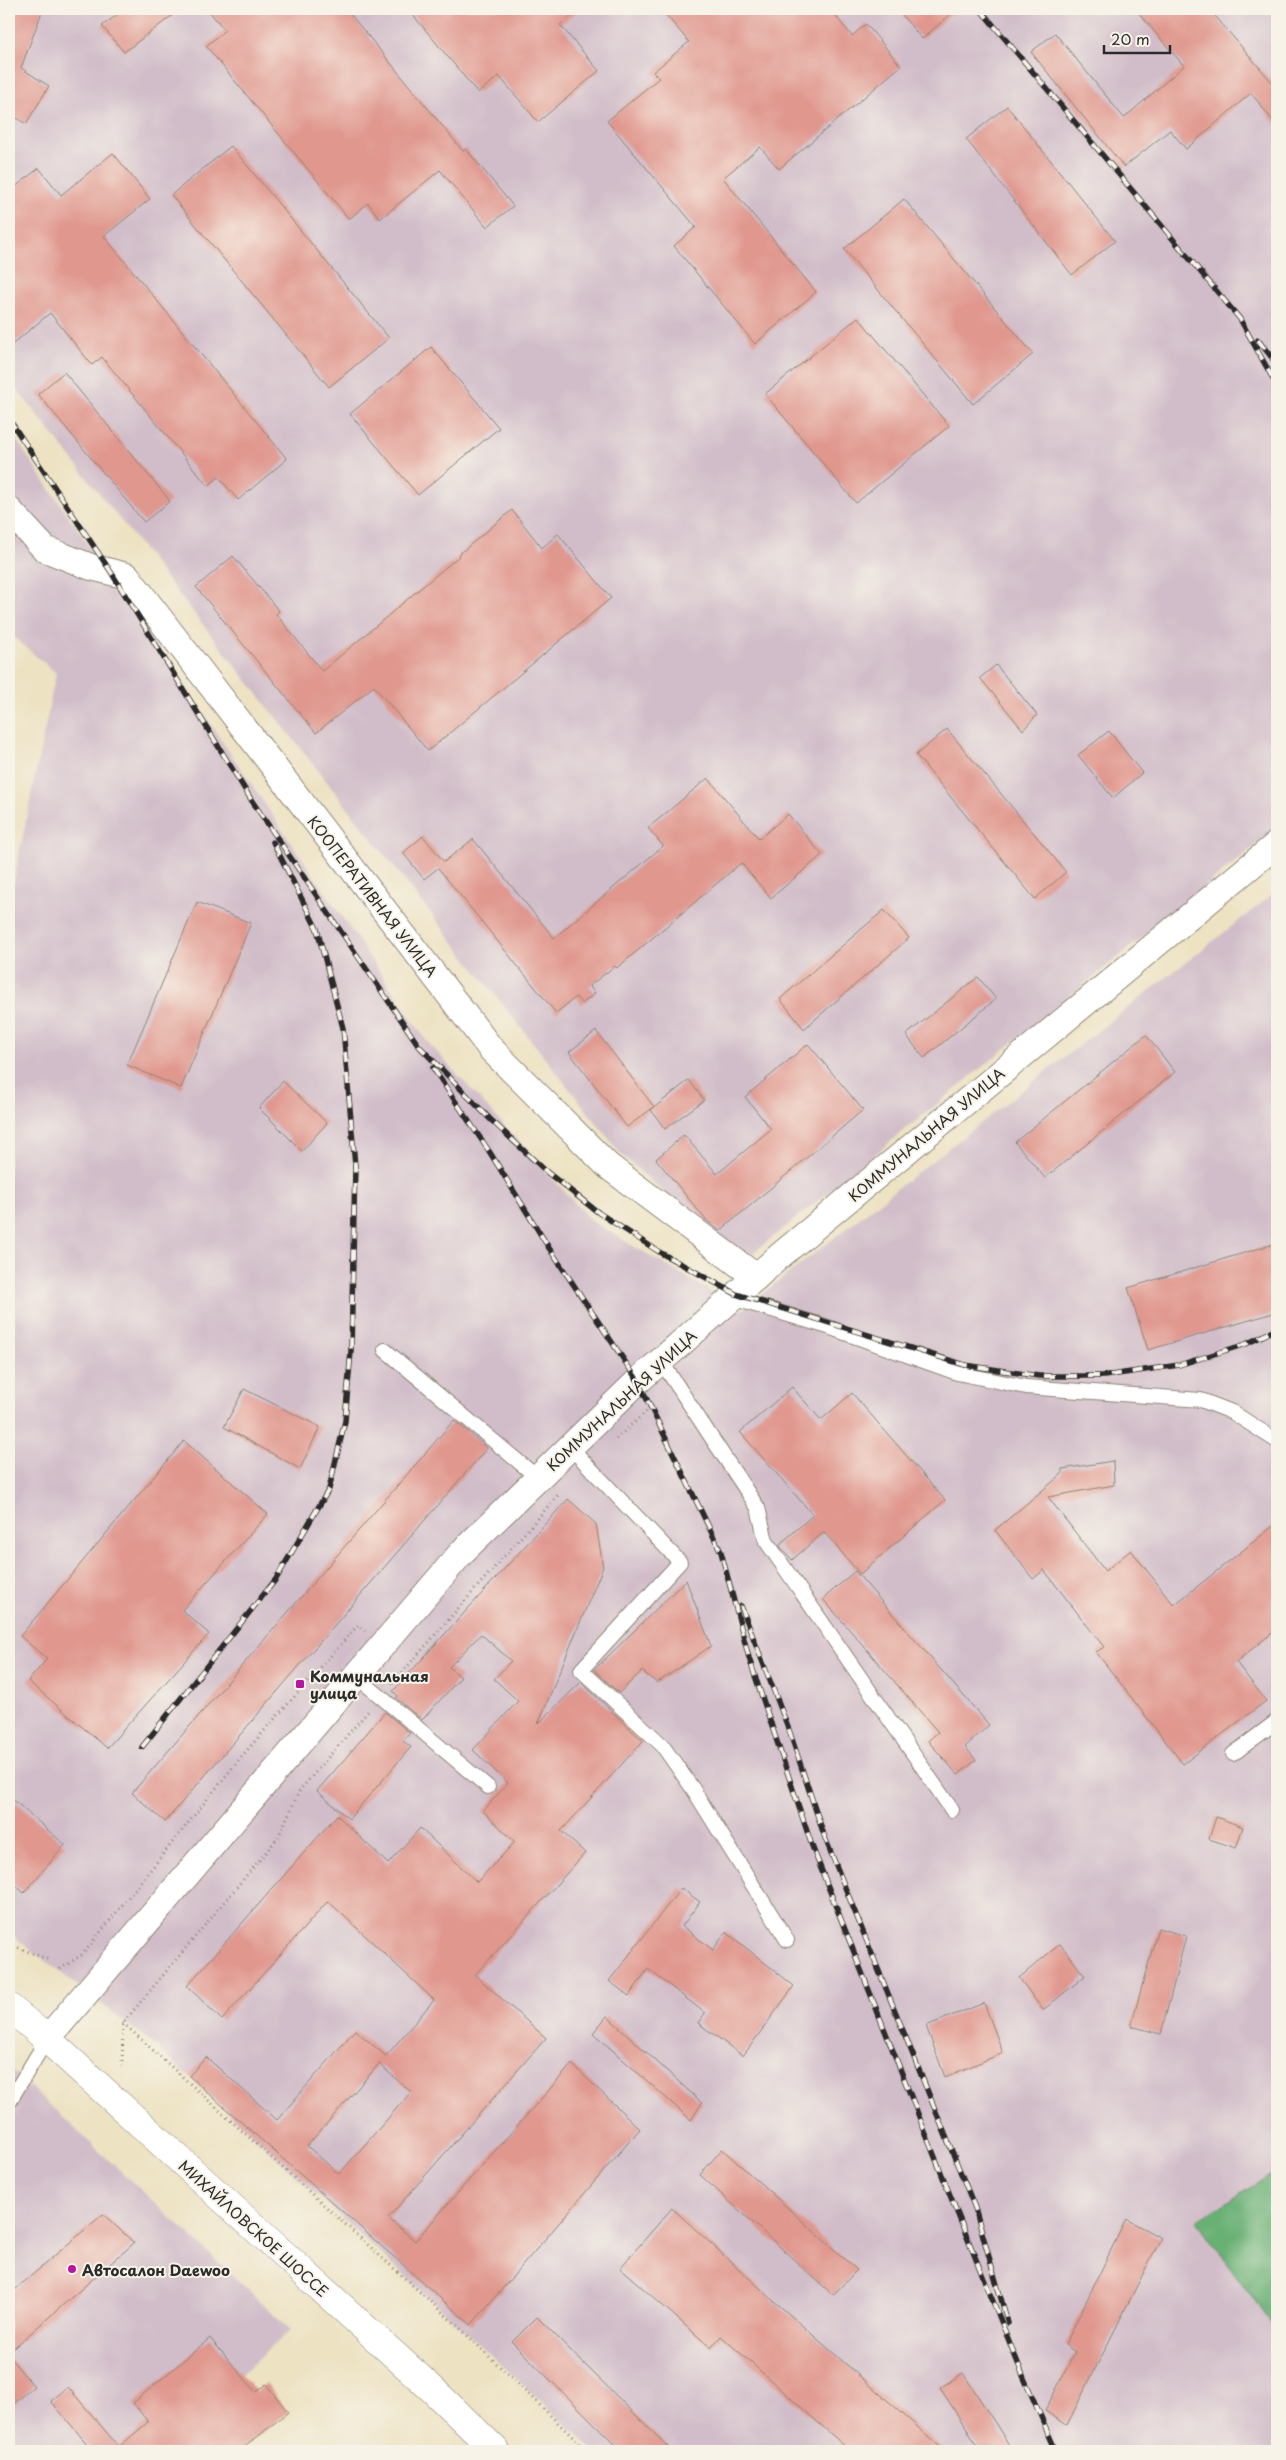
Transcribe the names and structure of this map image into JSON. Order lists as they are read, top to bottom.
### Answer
{
  "streets": {
    "main road": ["МИХАЙЛОВСКОЕ ШОССЕ"],
    "street": ["КООПЕРАТИВНАЯ УЛИЦА", "КОММУНАЛЬНАЯ УЛИЦА"]
  },
  "crossings": [
    ["КООПЕРАТИВНАЯ УЛИЦА", "КОММУНАЛЬНАЯ УЛИЦА"],
    ["КОММУНАЛЬНАЯ УЛИЦА", "МИХАЙЛОВСКОЕ ШОССЕ"]
  ],
  "places": {
    "transit": ["Коммунальная улица"],
    "other": ["Автосалон Daewoo"]
  },
  "scale_bar": "20 m"
}
